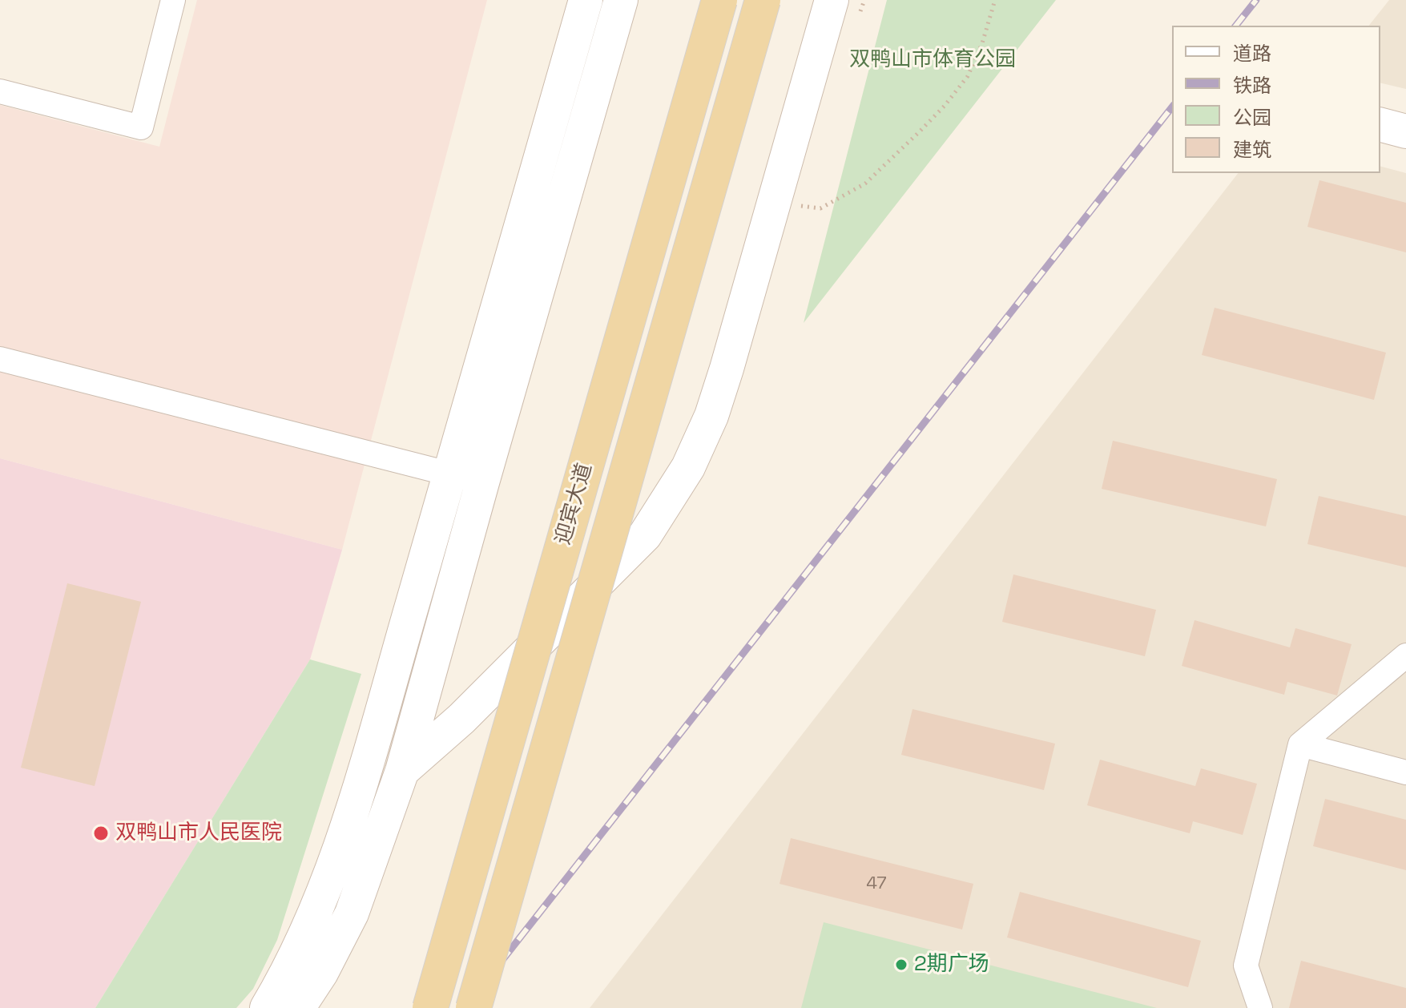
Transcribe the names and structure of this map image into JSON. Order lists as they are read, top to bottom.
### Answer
{
  "streets": {
    "main road": ["迎宾大道"]
  },
  "parks": ["双鸭山市体育公园"],
  "places": ["双鸭山市人民医院", "2期广场"],
  "house_numbers": ["47"],
  "legend": [
    "道路",
    "铁路",
    "公园",
    "建筑"
  ]
}
